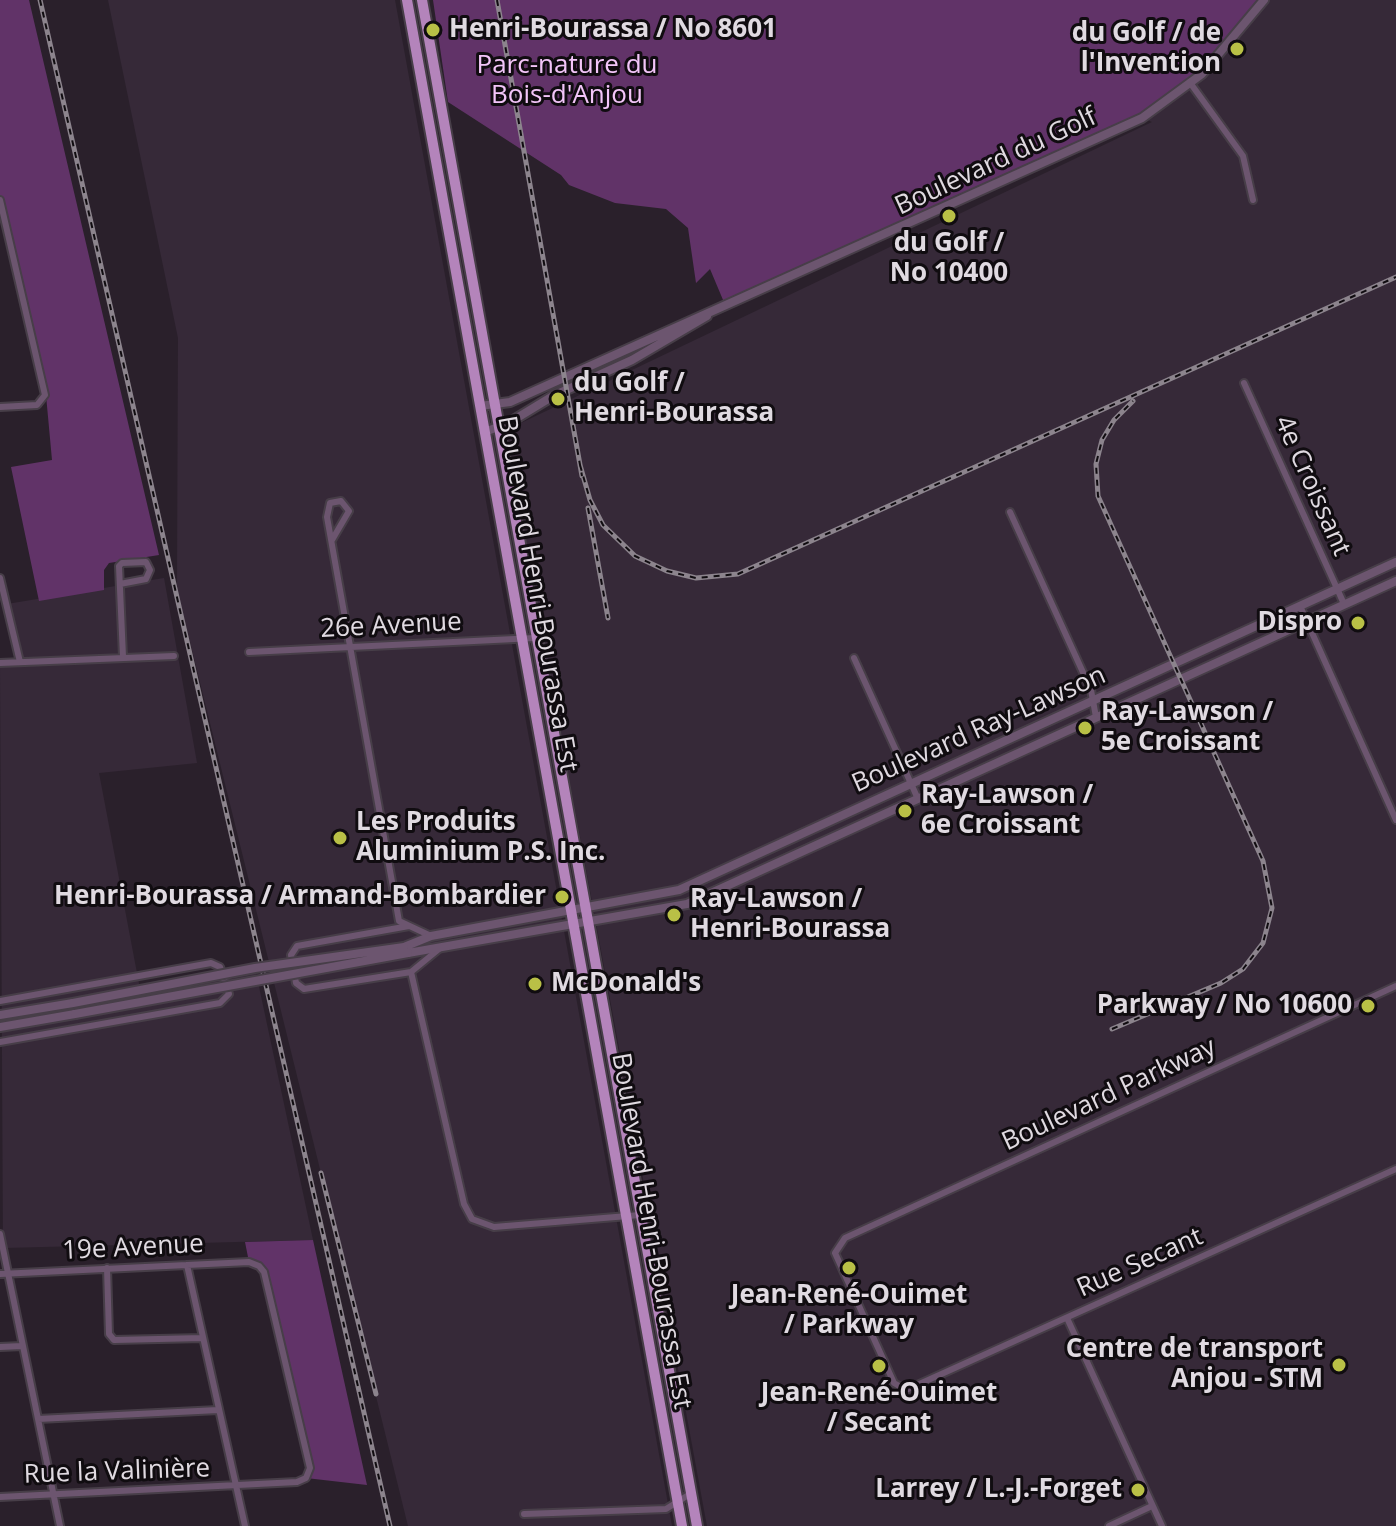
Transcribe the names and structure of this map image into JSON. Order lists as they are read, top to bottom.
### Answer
{
  "streets": {
    "main road": ["Boulevard Henri-Bourassa Est"],
    "street": [
      "Boulevard du Golf",
      "4e Croissant",
      "26e Avenue",
      "Boulevard Ray-Lawson",
      "Boulevard Parkway",
      "19e Avenue",
      "Rue Secant",
      "Rue la Valinière"
    ]
  },
  "crossings": [
    ["Boulevard du Golf", "Boulevard Henri-Bourassa Est"],
    ["4e Croissant", "Boulevard Ray-Lawson"],
    ["Boulevard Henri-Bourassa Est", "26e Avenue"],
    ["Boulevard Henri-Bourassa Est", "Boulevard Ray-Lawson"],
    ["Boulevard Parkway", "Rue Secant"],
    ["19e Avenue", "Rue la Valinière"]
  ],
  "parks": ["Parc-nature du Bois-d'Anjou"],
  "places": [
    "Henri-Bourassa / No 8601",
    "du Golf / de l'Invention",
    "du Golf / No 10400",
    "du Golf / Henri-Bourassa",
    "Dispro",
    "Ray-Lawson / 5e Croissant",
    "Ray-Lawson / 6e Croissant",
    "Les Produits Aluminium P.S. Inc.",
    "Henri-Bourassa / Armand-Bombardier",
    "Ray-Lawson / Henri-Bourassa",
    "McDonald's",
    "Parkway / No 10600",
    "Jean-René-Ouimet / Parkway",
    "Centre de transport Anjou - STM",
    "Jean-René-Ouimet / Secant",
    "Larrey / L.-J.-Forget"
  ]
}
